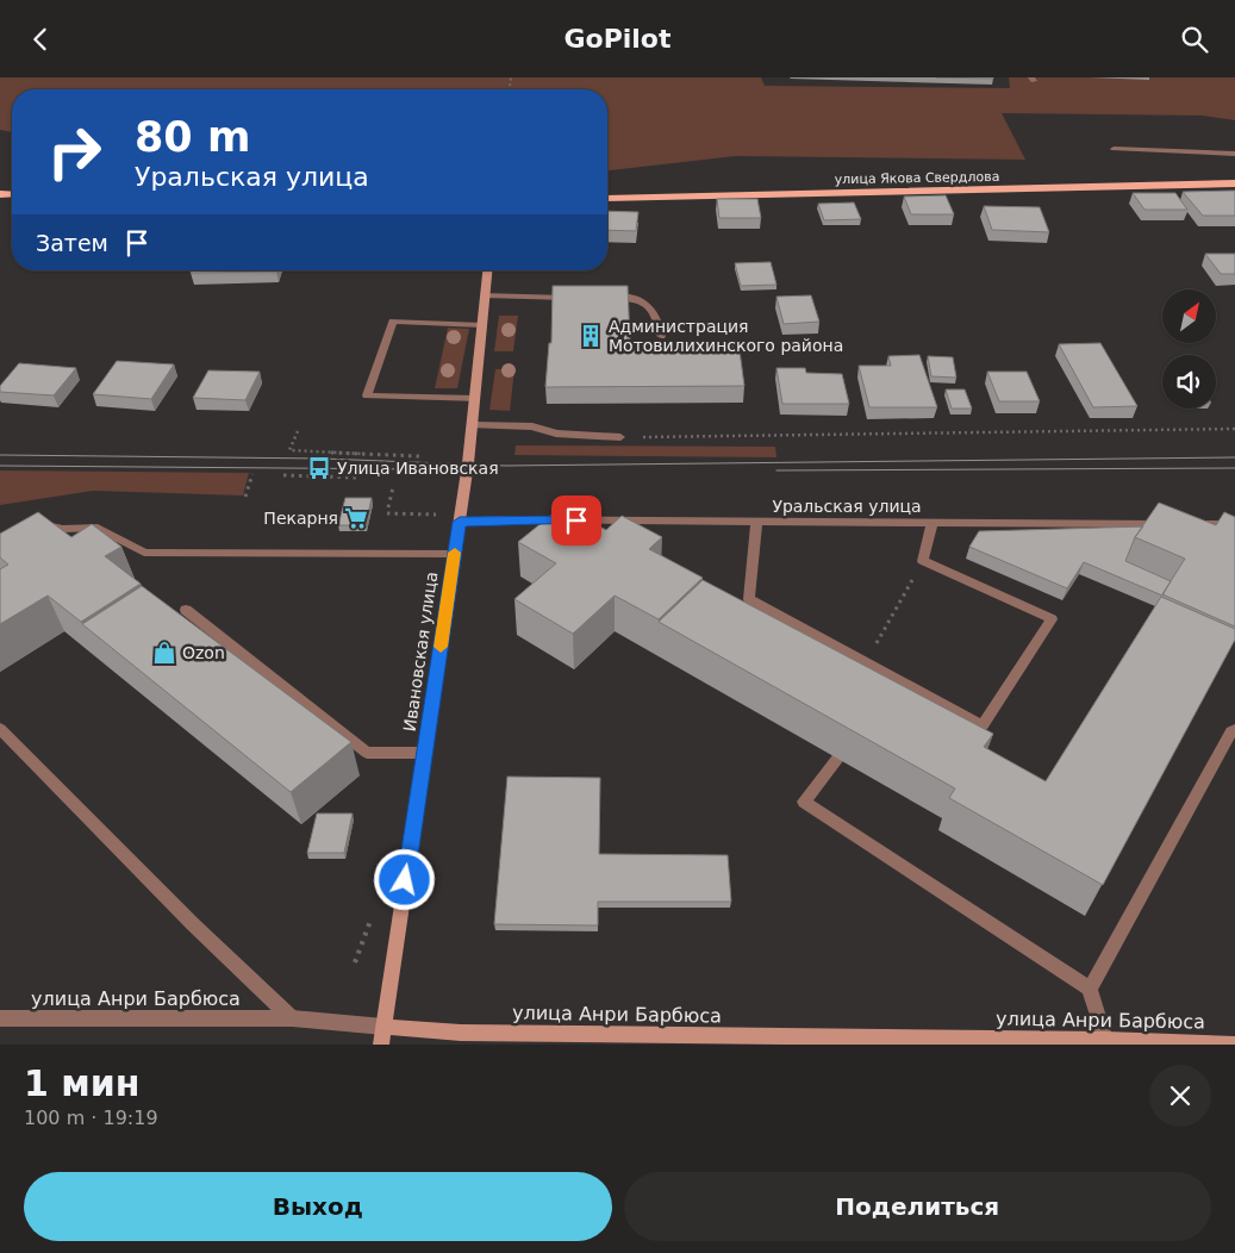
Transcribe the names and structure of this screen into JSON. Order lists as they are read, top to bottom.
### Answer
{
  "streets": {
    "main road": ["улица Якова Свердлова"],
    "street": ["Уральская улица", "Ивановская улица", "улица Анри Барбюса"]
  },
  "crossings": [
    ["Уральская улица", "Ивановская улица"],
    ["Ивановская улица", "улица Анри Барбюса"]
  ],
  "places": {
    "building": ["Администрация Мотовилихинского района"],
    "bus stop": ["Улица Ивановская"],
    "supermarket": ["Пекарня"],
    "shop": ["Ozon"]
  },
  "north": "top right",
  "page": {
    "header": "GoPilot",
    "turn": ["80 m", "Уральская улица"],
    "then": "Затем",
    "heading": ["1 мин", "100 m · 19:19"],
    "buttons": ["Выход", "Поделиться"]
  }
}
